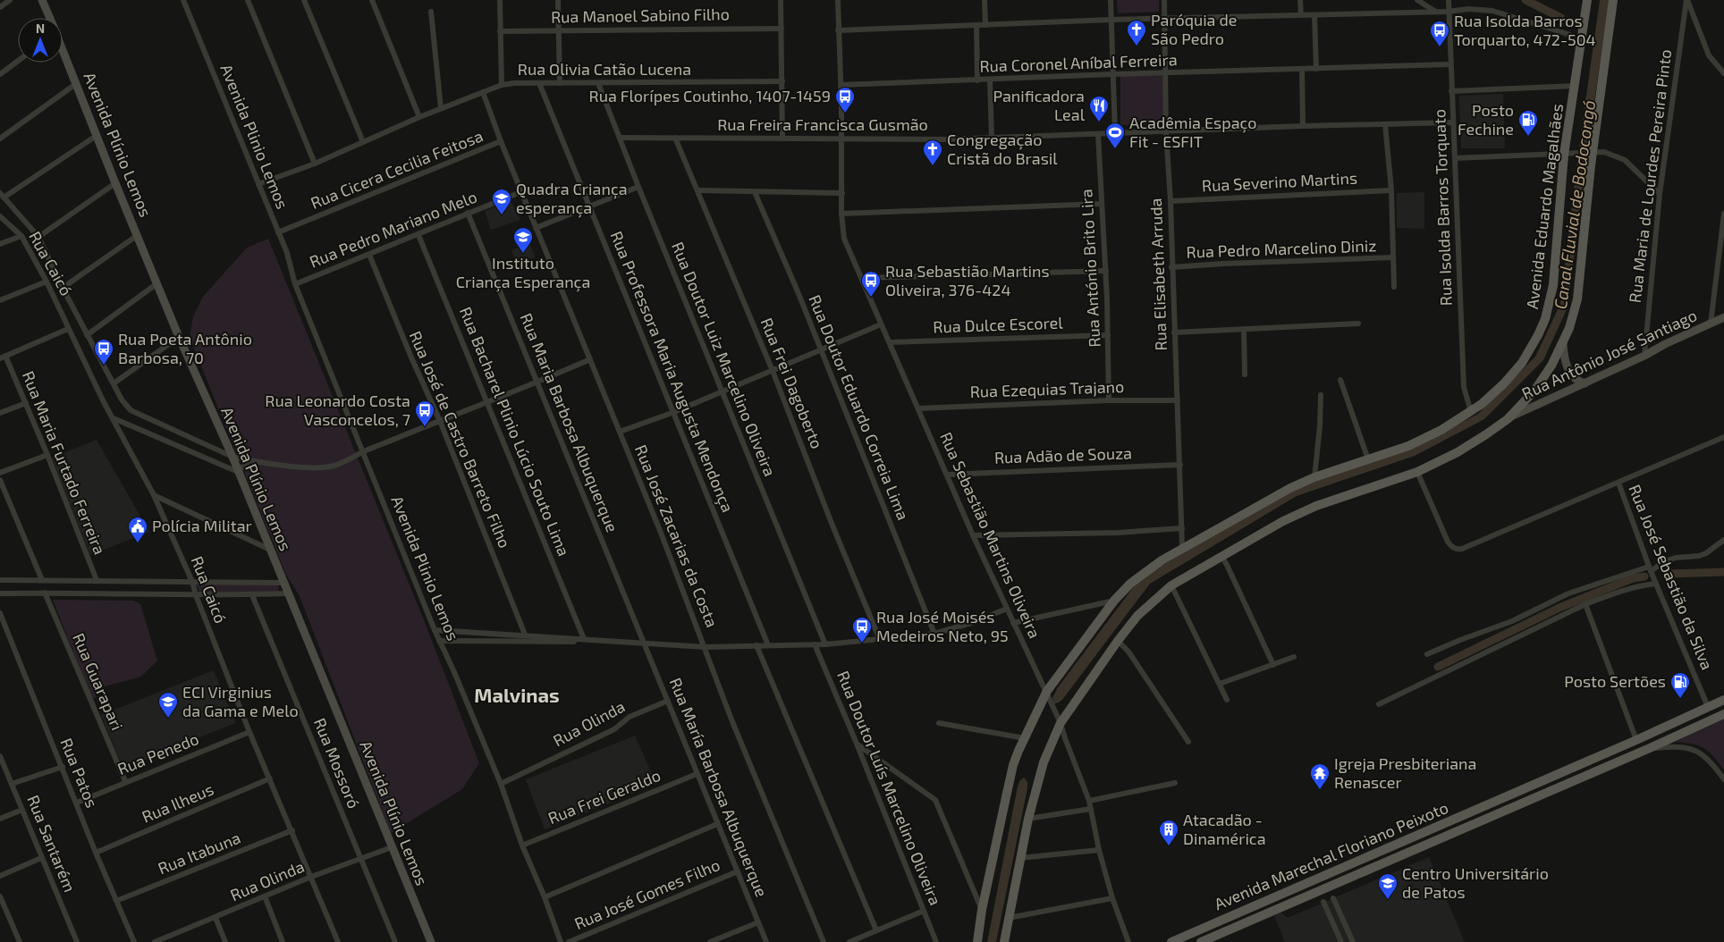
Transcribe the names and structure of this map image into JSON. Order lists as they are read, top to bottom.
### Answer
{
  "streets": {
    "main road": [
      "Avenida Plínio Lemos",
      "Avenida Eduardo Magalhães",
      "Rua Antônio José Santiago",
      "Avenida Marechal Floriano Peixoto"
    ],
    "street": [
      "Rua Manoel Sabino Filho",
      "Rua Coronel Aníbal Ferreira",
      "Rua Olivia Catão Lucena",
      "Rua Freira Francisca Gusmão",
      "Avenida Plinio Lemos",
      "Rua Cicera Cecilia Feitosa",
      "Rua Maria de Lourdes Pereira Pinto",
      "Rua Severino Martins",
      "Rua Isolda Barros Torquato",
      "Rua Pedro Mariano Melo",
      "Rua Pedro Marcelino Diniz",
      "Rua Caicó",
      "Rua António Brito Lira",
      "Rua Elisabeth Arruda",
      "Rua Dulce Escorel",
      "Rua Doutor Luiz Marcelino Oliveira",
      "Rua Professora Maria Augusta Mendonça",
      "Rua Frei Dagoberto",
      "Rua Ezequias Trajano",
      "Rua Doutor Eduardo Correia Lima",
      "Rua Maria Barbosa Albuquerque",
      "Rua Bacharel Plinio Lúcio Souto Lima",
      "Rua José de Castro Barreto Filho",
      "Rua Adão de Souza",
      "Rua Maria Furtado Ferreira",
      "Rua Sebastião Martins Oliveira",
      "Rua José Zacarias da Costa",
      "Rua José Sebastião da Silva",
      "Rua Guarapari",
      "Rua Olinda",
      "Rua Penedo",
      "Rua Mossoró",
      "Rua Patos",
      "Rua María Barbosa Albuquerque",
      "Rua Doutor Luís Marcelino Oliveira",
      "Rua Frei Geraldo",
      "Rua Ilheus",
      "Rua Santarém",
      "Rua Itabuna",
      "Rua José Gomes Filho"
    ]
  },
  "crossings": [
    ["Rua Coronel Aníbal Ferreira", "Rua Isolda Barros Torquato"],
    ["Rua Coronel Aníbal Ferreira", "Rua Elisabeth Arruda"],
    ["Rua Coronel Aníbal Ferreira", "Rua Sebastião Martins Oliveira"],
    ["Rua Olivia Catão Lucena", "Avenida Plinio Lemos"],
    ["Rua Olivia Catão Lucena", "Rua Doutor Luiz Marcelino Oliveira"],
    ["Rua Olivia Catão Lucena", "Rua Professora Maria Augusta Mendonça"],
    ["Rua Olivia Catão Lucena", "Rua José Zacarias da Costa"],
    ["Rua Freira Francisca Gusmão", "Rua Isolda Barros Torquato"],
    ["Rua Freira Francisca Gusmão", "Rua António Brito Lira"],
    ["Rua Freira Francisca Gusmão", "Rua Elisabeth Arruda"],
    ["Rua Freira Francisca Gusmão", "Rua Doutor Luiz Marcelino Oliveira"],
    ["Rua Freira Francisca Gusmão", "Rua Frei Dagoberto"],
    ["Rua Freira Francisca Gusmão", "Rua Sebastião Martins Oliveira"],
    ["Avenida Plinio Lemos", "Rua Cicera Cecilia Feitosa"],
    ["Avenida Plinio Lemos", "Rua Pedro Mariano Melo"],
    ["Avenida Plinio Lemos", "Rua Caicó"],
    ["Avenida Plinio Lemos", "Rua Olinda"],
    ["Avenida Plinio Lemos", "Rua Frei Geraldo"],
    ["Avenida Plínio Lemos", "Rua Caicó"],
    ["Avenida Plínio Lemos", "Rua Olinda"],
    ["Rua Cicera Cecilia Feitosa", "Rua José Zacarias da Costa"],
    ["Rua Maria de Lourdes Pereira Pinto", "Rua Antônio José Santiago"],
    ["Rua Severino Martins", "Rua Elisabeth Arruda"],
    ["Avenida Eduardo Magalhães", "Rua Isolda Barros Torquato"],
    ["Avenida Eduardo Magalhães", "Rua Elisabeth Arruda"],
    ["Avenida Eduardo Magalhães", "Rua Sebastião Martins Oliveira"],
    ["Rua Pedro Mariano Melo", "Rua Maria Barbosa Albuquerque"],
    ["Rua Pedro Mariano Melo", "Rua Bacharel Plinio Lúcio Souto Lima"],
    ["Rua Pedro Mariano Melo", "Rua José de Castro Barreto Filho"],
    ["Rua Pedro Mariano Melo", "Rua José Zacarias da Costa"],
    ["Rua Pedro Marcelino Diniz", "Rua Elisabeth Arruda"],
    ["Rua Caicó", "Rua Maria Barbosa Albuquerque"],
    ["Rua Caicó", "Rua Bacharel Plinio Lúcio Souto Lima"],
    ["Rua Caicó", "Rua José de Castro Barreto Filho"],
    ["Rua Caicó", "Rua José Zacarias da Costa"],
    ["Rua Caicó", "Rua Olinda"],
    ["Rua Caicó", "Rua Penedo"],
    ["Rua Caicó", "Rua Ilheus"],
    ["Rua Caicó", "Rua Itabuna"],
    ["Rua António Brito Lira", "Rua Dulce Escorel"],
    ["Rua António Brito Lira", "Rua Ezequias Trajano"],
    ["Rua Elisabeth Arruda", "Rua Ezequias Trajano"],
    ["Rua Elisabeth Arruda", "Rua Adão de Souza"],
    ["Rua Dulce Escorel", "Rua Sebastião Martins Oliveira"],
    ["Rua Ezequias Trajano", "Rua Sebastião Martins Oliveira"],
    ["Rua Maria Barbosa Albuquerque", "Rua María Barbosa Albuquerque"],
    ["Rua Adão de Souza", "Rua Sebastião Martins Oliveira"],
    ["Rua José Sebastião da Silva", "Avenida Marechal Floriano Peixoto"],
    ["Rua Guarapari", "Rua Penedo"],
    ["Rua Olinda", "Rua Mossoró"],
    ["Rua Olinda", "Rua María Barbosa Albuquerque"],
    ["Rua Penedo", "Rua Patos"],
    ["Rua Patos", "Rua Ilheus"],
    ["Rua Patos", "Rua Itabuna"],
    ["Rua María Barbosa Albuquerque", "Rua Frei Geraldo"],
    ["Rua María Barbosa Albuquerque", "Rua José Gomes Filho"]
  ],
  "districts": ["Malvinas"],
  "water": ["Canal Fluvial de Bodocongó"],
  "places": {
    "church": ["Paróquia de São Pedro", "Congregação Cristã do Brasil"],
    "bus stop": [
      "Rua Isolda Barros Torquarto, 472-504",
      "Rua Florípes Coutinho, 1407-1459",
      "Rua Sebastião Martins Oliveira, 376-424",
      "Rua Poeta Antônio Barbosa, 70",
      "Rua Leonardo Costa Vasconcelos, 7",
      "Rua José Moisés Medeiros Neto, 95"
    ],
    "restaurant": ["Panificadora Leal"],
    "fuel station": ["Posto Fechine", "Posto Sertões"],
    "sports": ["Acadêmia Espaço Fit - ESFIT"],
    "school or university": [
      "Quadra Criança esperança",
      "Instituto Criança Esperança",
      "ECI Virginius da Gama e Melo",
      "Centro Universitário de Patos"
    ],
    "public building": ["Polícia Militar"],
    "temple": ["Igreja Presbiteriana Renascer"],
    "building": ["Atacadão - Dinamérica"]
  },
  "north": "top"
}
